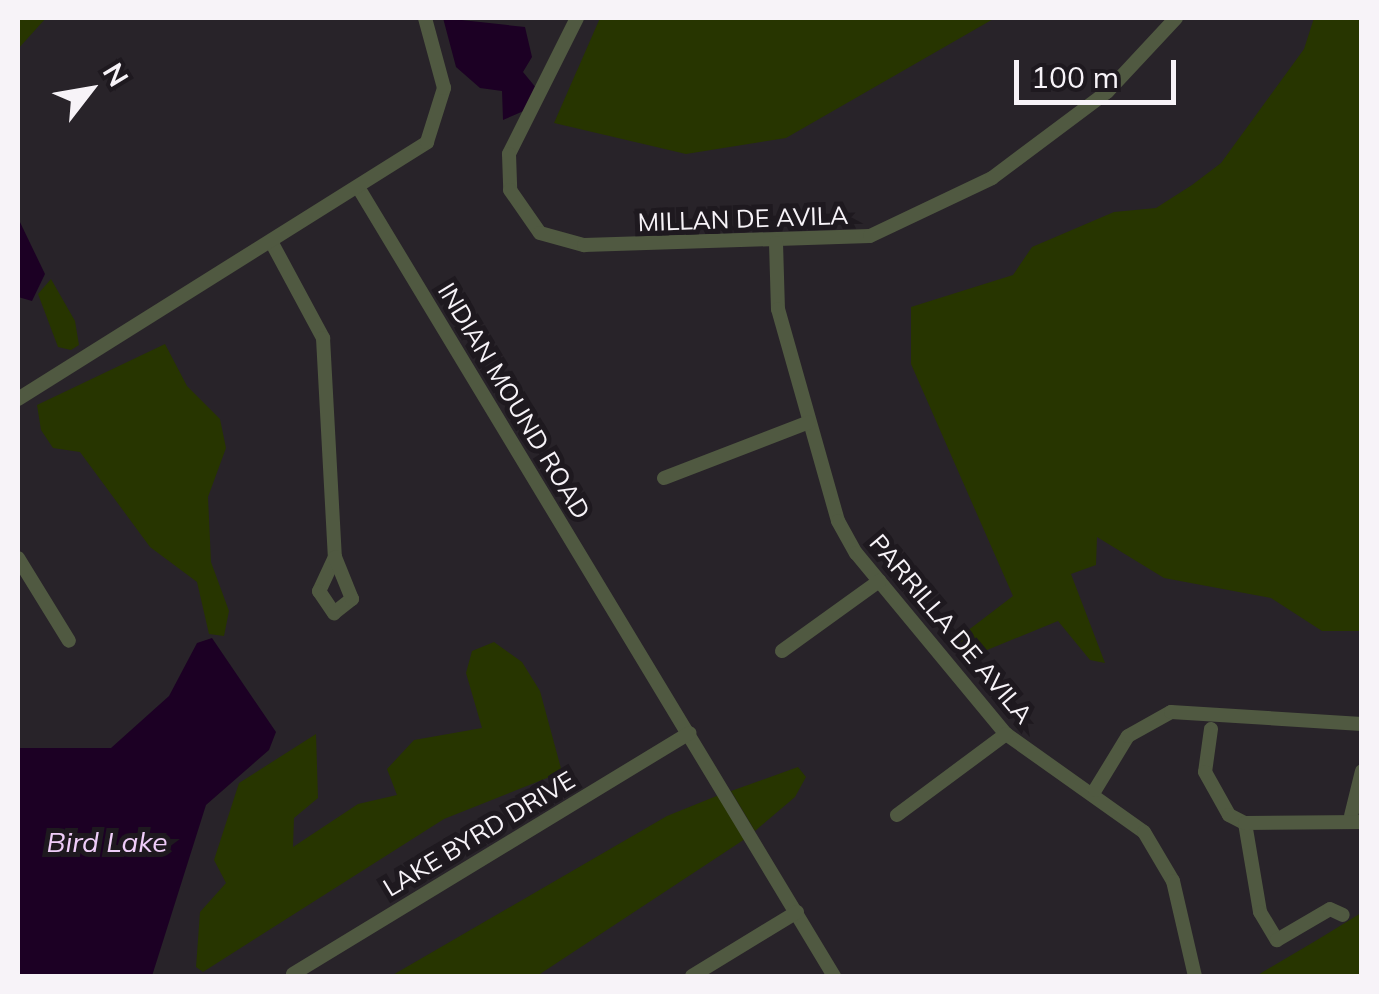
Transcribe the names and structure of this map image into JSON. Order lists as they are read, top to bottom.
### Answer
{
  "streets": {
    "street": [
      "MILLAN DE AVILA",
      "INDIAN MOUND ROAD",
      "PARRILLA DE AVILA",
      "LAKE BYRD DRIVE"
    ]
  },
  "crossings": [
    ["MILLAN DE AVILA", "PARRILLA DE AVILA"],
    ["INDIAN MOUND ROAD", "LAKE BYRD DRIVE"]
  ],
  "water": ["Bird Lake"],
  "scale_bar": "100 m",
  "north": "top right"
}
